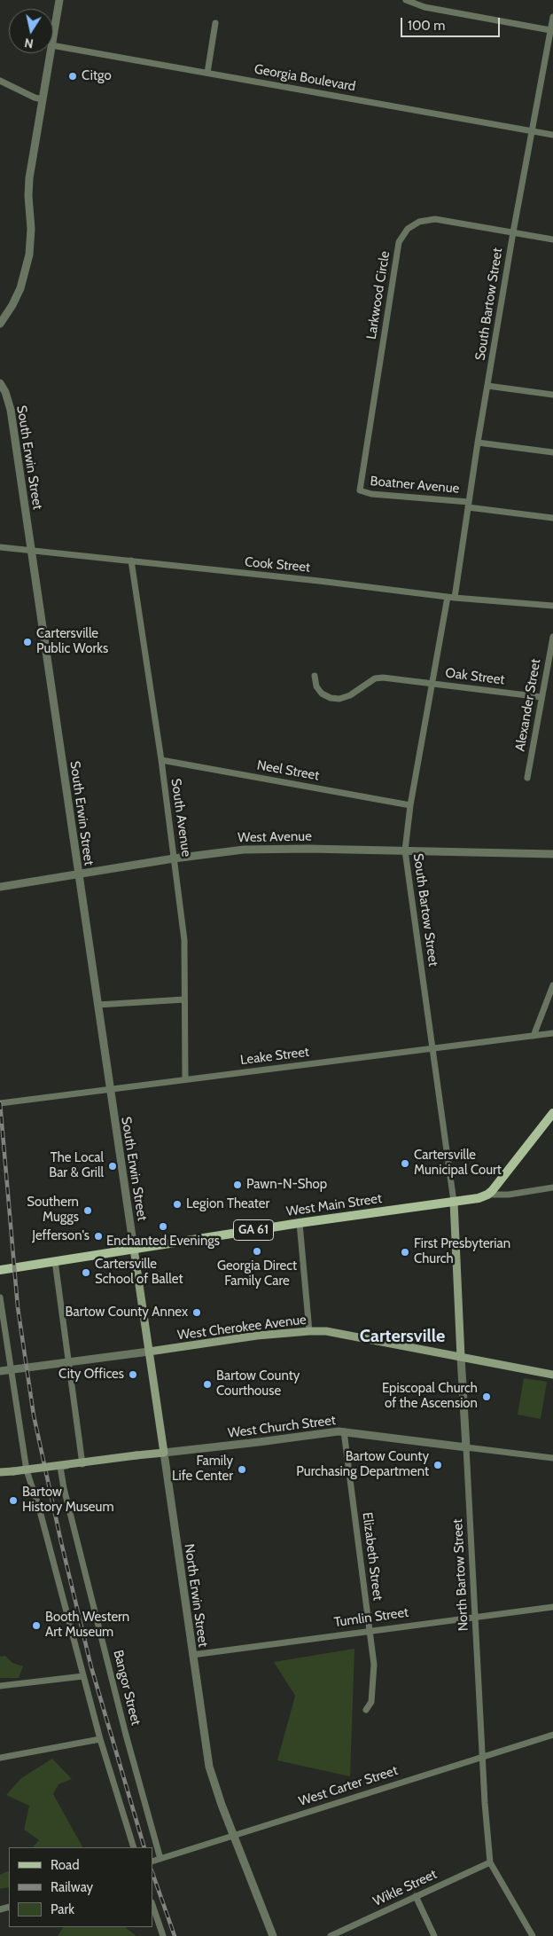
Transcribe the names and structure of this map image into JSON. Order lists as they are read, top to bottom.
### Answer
{
  "streets": {
    "main road": [
      "West Main Street",
      "GA 61",
      "West Cherokee Avenue",
      "West Church Street",
      "North Bartow Street",
      "North Erwin Street"
    ],
    "street": [
      "Georgia Boulevard",
      "Larkwood Circle",
      "South Bartow Street",
      "South Erwin Street",
      "Boatner Avenue",
      "Cook Street",
      "Oak Street",
      "Alexander Street",
      "Neel Street",
      "South Avenue",
      "West Avenue",
      "Leake Street",
      "Elizabeth Street",
      "Tumlin Street",
      "Bangor Street",
      "West Carter Street",
      "Wikle Street"
    ]
  },
  "crossings": [
    ["Georgia Boulevard", "South Bartow Street"],
    ["Larkwood Circle", "South Bartow Street"],
    ["Larkwood Circle", "Boatner Avenue"],
    ["South Bartow Street", "Boatner Avenue"],
    ["South Bartow Street", "Cook Street"],
    ["South Bartow Street", "Oak Street"],
    ["South Bartow Street", "Neel Street"],
    ["South Bartow Street", "West Avenue"],
    ["South Bartow Street", "Leake Street"],
    ["South Bartow Street", "West Main Street"],
    ["South Bartow Street", "North Bartow Street"],
    ["South Erwin Street", "Cook Street"],
    ["South Erwin Street", "West Avenue"],
    ["South Erwin Street", "Leake Street"],
    ["South Erwin Street", "West Main Street"],
    ["South Erwin Street", "North Erwin Street"],
    ["Cook Street", "South Avenue"],
    ["Oak Street", "Alexander Street"],
    ["Neel Street", "South Avenue"],
    ["South Avenue", "West Avenue"],
    ["South Avenue", "Leake Street"],
    ["West Main Street", "North Bartow Street"],
    ["West Main Street", "North Erwin Street"],
    ["West Cherokee Avenue", "North Bartow Street"],
    ["West Cherokee Avenue", "North Erwin Street"],
    ["West Cherokee Avenue", "Bangor Street"],
    ["West Church Street", "Elizabeth Street"],
    ["West Church Street", "North Bartow Street"],
    ["West Church Street", "North Erwin Street"],
    ["Elizabeth Street", "Tumlin Street"],
    ["North Bartow Street", "Tumlin Street"],
    ["North Bartow Street", "West Carter Street"],
    ["North Bartow Street", "Wikle Street"],
    ["North Erwin Street", "Tumlin Street"],
    ["North Erwin Street", "West Carter Street"],
    ["Bangor Street", "West Carter Street"]
  ],
  "districts": ["Cartersville"],
  "places": [
    "Citgo",
    "Cartersville Public Works",
    "Cartersville Municipal Court",
    "The Local Bar & Grill",
    "Pawn-N-Shop",
    "Legion Theater",
    "Southern Muggs",
    "Enchanted Evenings",
    "Jefferson's",
    "Georgia Direct Family Care",
    "First Presbyterian Church",
    "Cartersville School of Ballet",
    "Bartow County Annex",
    "City Offices",
    "Bartow County Courthouse",
    "Episcopal Church of the Ascension",
    "Bartow County Purchasing Department",
    "Family Life Center",
    "Bartow History Museum",
    "Booth Western Art Museum"
  ],
  "legend": ["Road", "Railway", "Park"],
  "scale_bar": "100 m",
  "north": "bottom"
}
